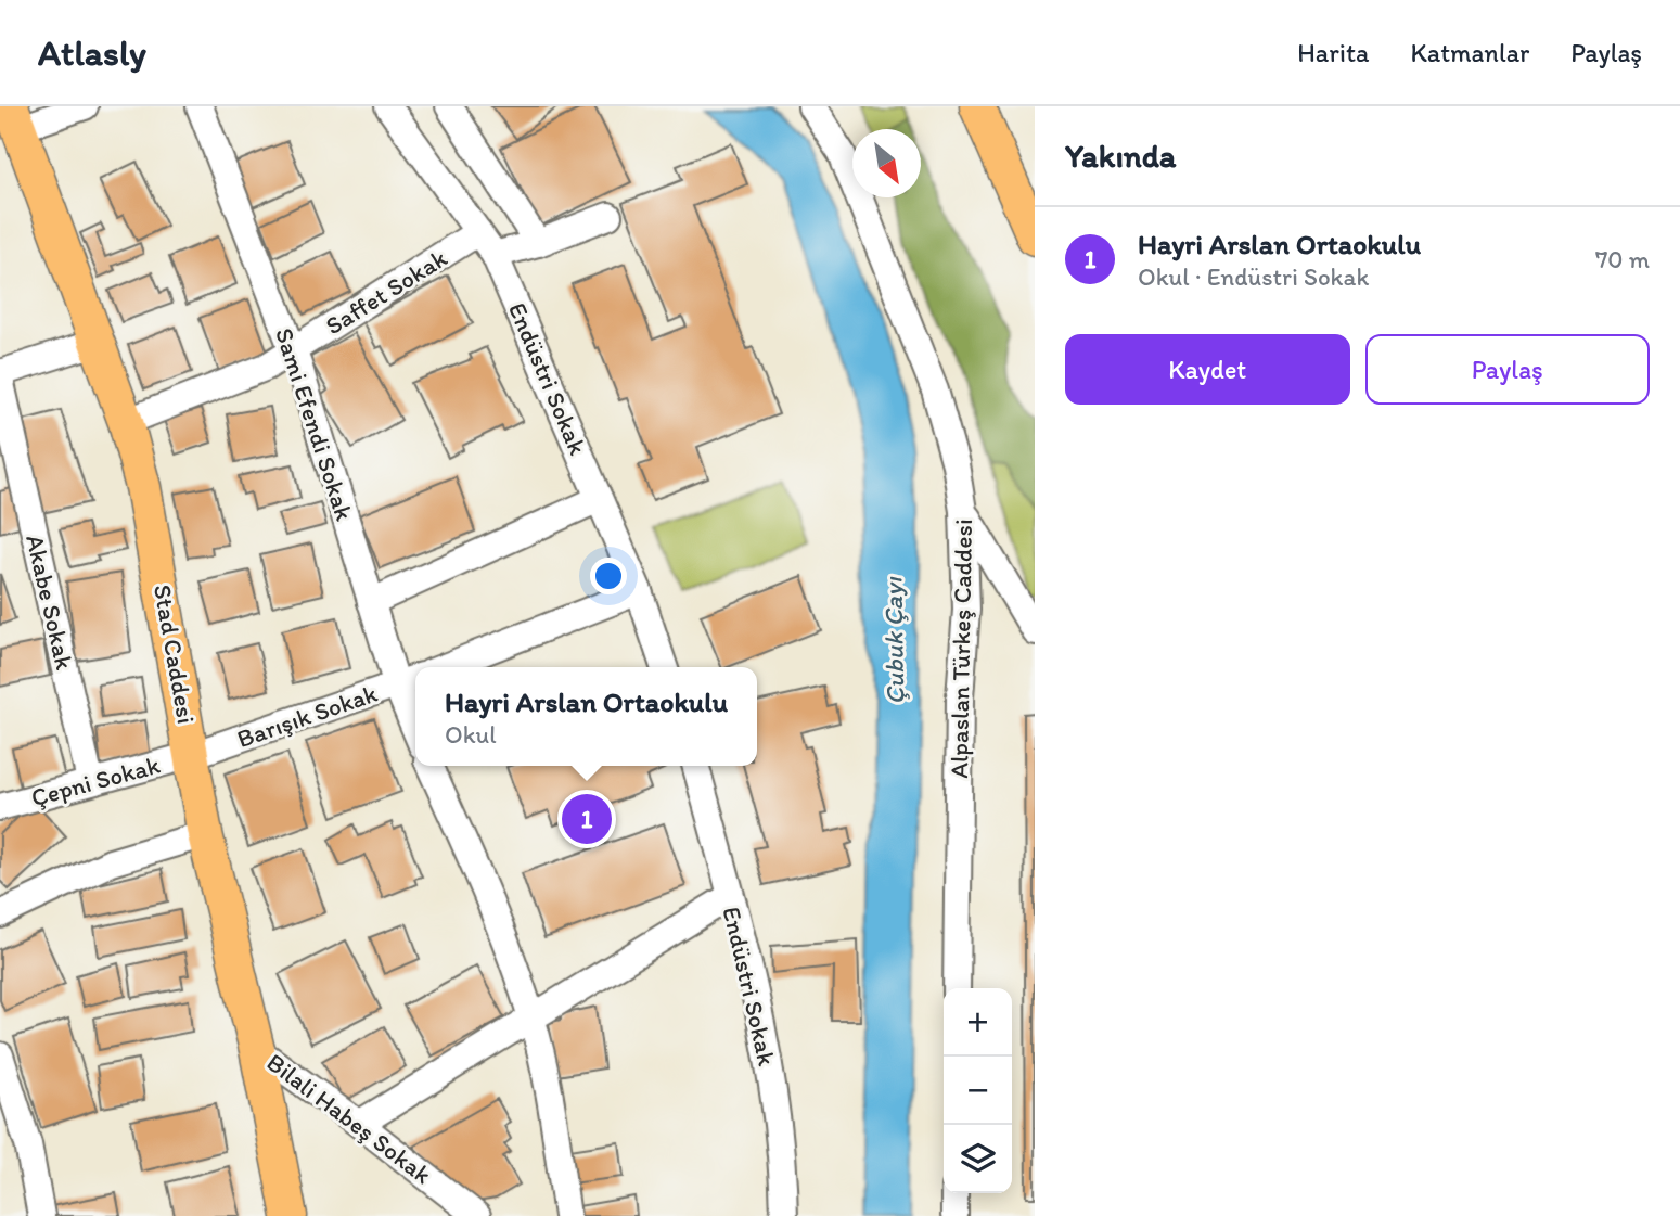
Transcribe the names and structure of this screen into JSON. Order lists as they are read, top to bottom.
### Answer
{
  "streets": {
    "main road": ["Stad Caddesi"],
    "street": [
      "Saffet Sokak",
      "Endüstri Sokak",
      "Sami Efendi Sokak",
      "Akabe Sokak",
      "Alpaslan Türkeş Caddesi",
      "Barışık Sokak",
      "Çepni Sokak",
      "Bilali Habeş Sokak"
    ]
  },
  "crossings": [
    ["Saffet Sokak", "Endüstri Sokak"],
    ["Saffet Sokak", "Sami Efendi Sokak"],
    ["Saffet Sokak", "Stad Caddesi"],
    ["Sami Efendi Sokak", "Barışık Sokak"],
    ["Akabe Sokak", "Çepni Sokak"],
    ["Stad Caddesi", "Barışık Sokak"],
    ["Stad Caddesi", "Çepni Sokak"],
    ["Stad Caddesi", "Bilali Habeş Sokak"],
    ["Barışık Sokak", "Çepni Sokak"]
  ],
  "water": ["Çubuk Çayı"],
  "north": "bottom right",
  "page": {
    "header": "Atlasly",
    "nav": ["Harita", "Katmanlar", "Paylaş"],
    "heading": "Yakında",
    "list": [
      {
        "mark": "1",
        "name": "Hayri Arslan Ortaokulu",
        "note": "Okul · Endüstri Sokak",
        "value": "70 m"
      }
    ],
    "buttons": ["Kaydet", "Paylaş"],
    "popup": ["Hayri Arslan Ortaokulu", "Okul"],
    "pins": "1",
    "map_buttons": ["+", "−"]
  }
}
